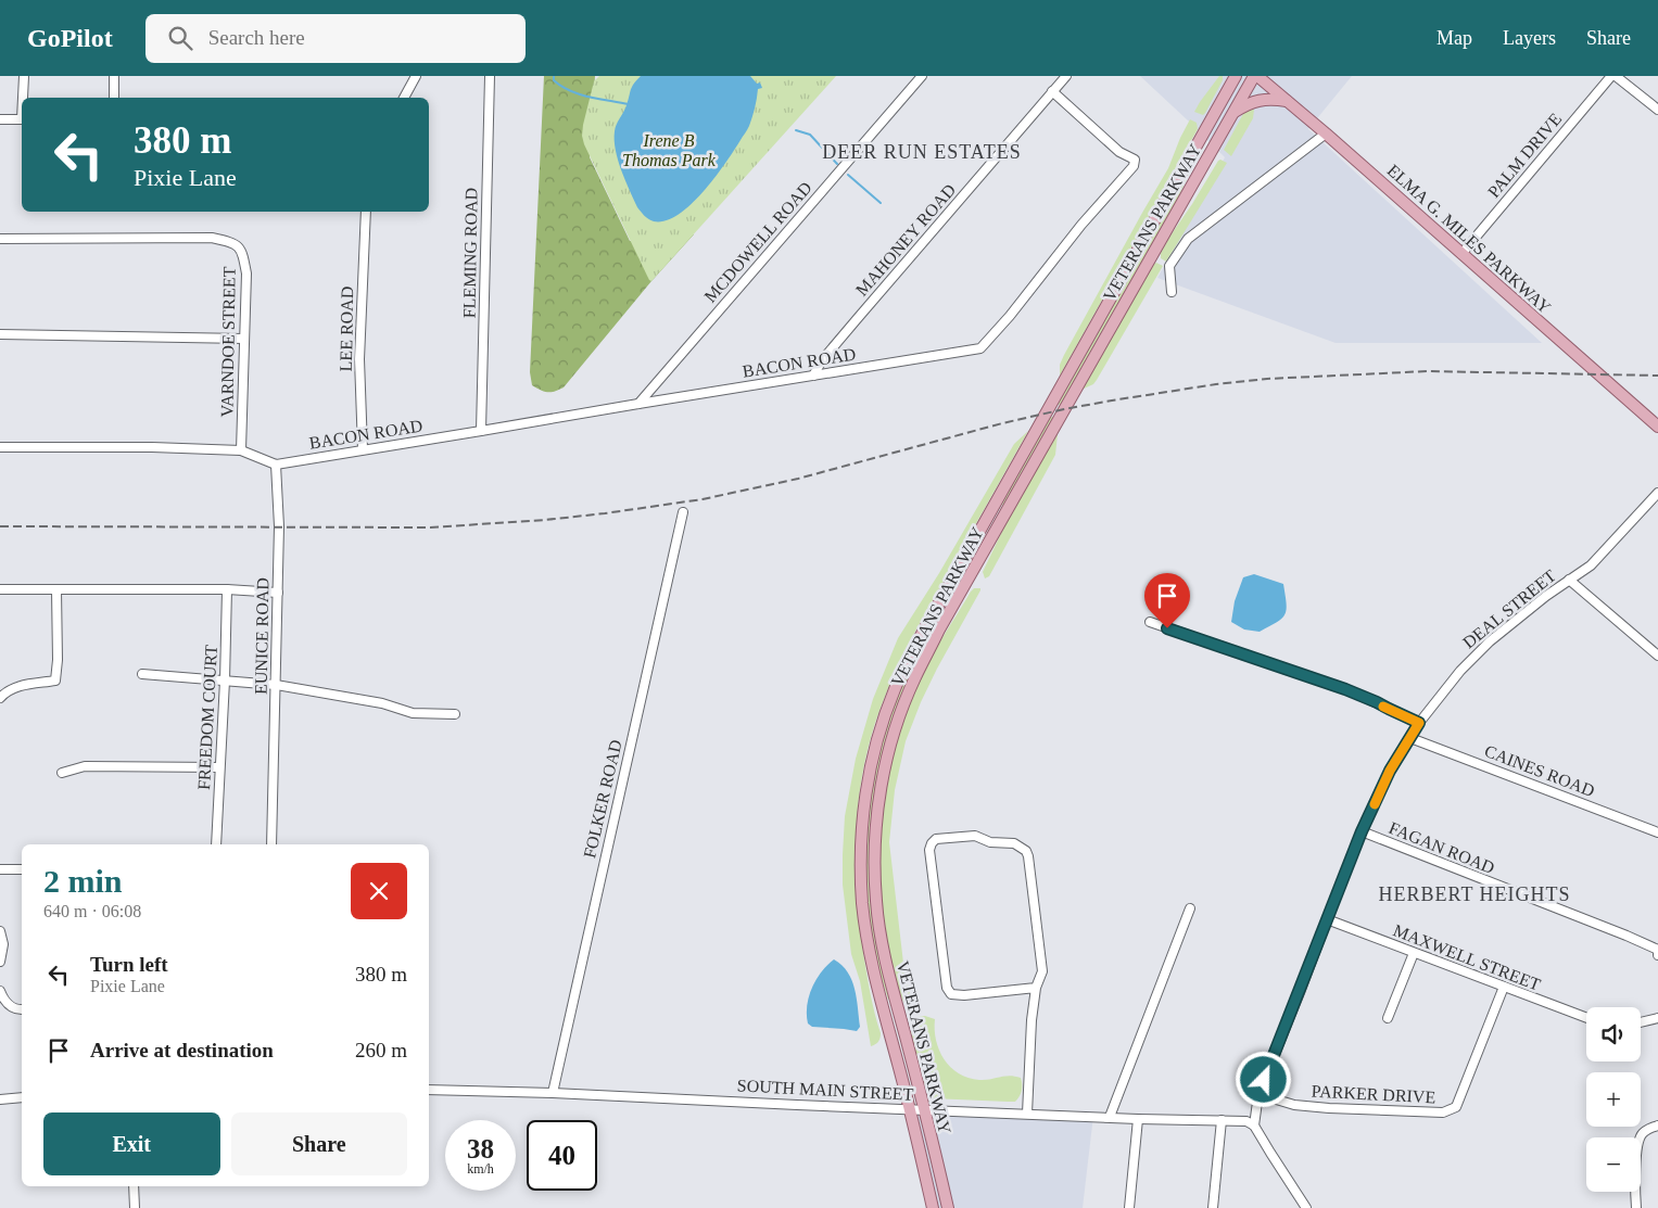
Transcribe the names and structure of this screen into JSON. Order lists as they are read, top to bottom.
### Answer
{
  "streets": {
    "main road": ["VETERANS PARKWAY", "ELMA G. MILES PARKWAY"],
    "street": [
      "PALM DRIVE",
      "MAHONEY ROAD",
      "MCDOWELL ROAD",
      "FLEMING ROAD",
      "LEE ROAD",
      "VARNDOE STREET",
      "BACON ROAD",
      "DEAL STREET",
      "EUNICE ROAD",
      "FREEDOM COURT",
      "CAINES ROAD",
      "FOLKER ROAD",
      "FAGAN ROAD",
      "MAXWELL STREET",
      "SOUTH MAIN STREET",
      "PARKER DRIVE"
    ]
  },
  "crossings": [
    ["PALM DRIVE", "ELMA G. MILES PARKWAY"],
    ["VETERANS PARKWAY", "ELMA G. MILES PARKWAY"],
    ["VETERANS PARKWAY", "SOUTH MAIN STREET"],
    ["MAHONEY ROAD", "BACON ROAD"],
    ["MCDOWELL ROAD", "BACON ROAD"],
    ["FLEMING ROAD", "BACON ROAD"],
    ["LEE ROAD", "BACON ROAD"],
    ["BACON ROAD", "EUNICE ROAD"],
    ["DEAL STREET", "CAINES ROAD"],
    ["DEAL STREET", "FAGAN ROAD"],
    ["DEAL STREET", "MAXWELL STREET"],
    ["DEAL STREET", "SOUTH MAIN STREET"],
    ["DEAL STREET", "PARKER DRIVE"],
    ["FOLKER ROAD", "SOUTH MAIN STREET"],
    ["MAXWELL STREET", "PARKER DRIVE"]
  ],
  "districts": ["DEER RUN ESTATES", "HERBERT HEIGHTS"],
  "parks": ["Irene B Thomas Park"],
  "page": {
    "header": "GoPilot",
    "search": "Search here",
    "nav": ["Map", "Layers", "Share"],
    "turn": ["380 m", "Pixie Lane"],
    "heading": ["2 min", "640 m · 06:08"],
    "list": [
      {
        "name": "Turn left",
        "note": "Pixie Lane",
        "value": "380 m"
      },
      {
        "name": "Arrive at destination",
        "value": "260 m"
      }
    ],
    "map_buttons": ["+", "−"],
    "buttons": ["Exit", "Share"],
    "speed": "38 km/h",
    "limit": "40"
  }
}
